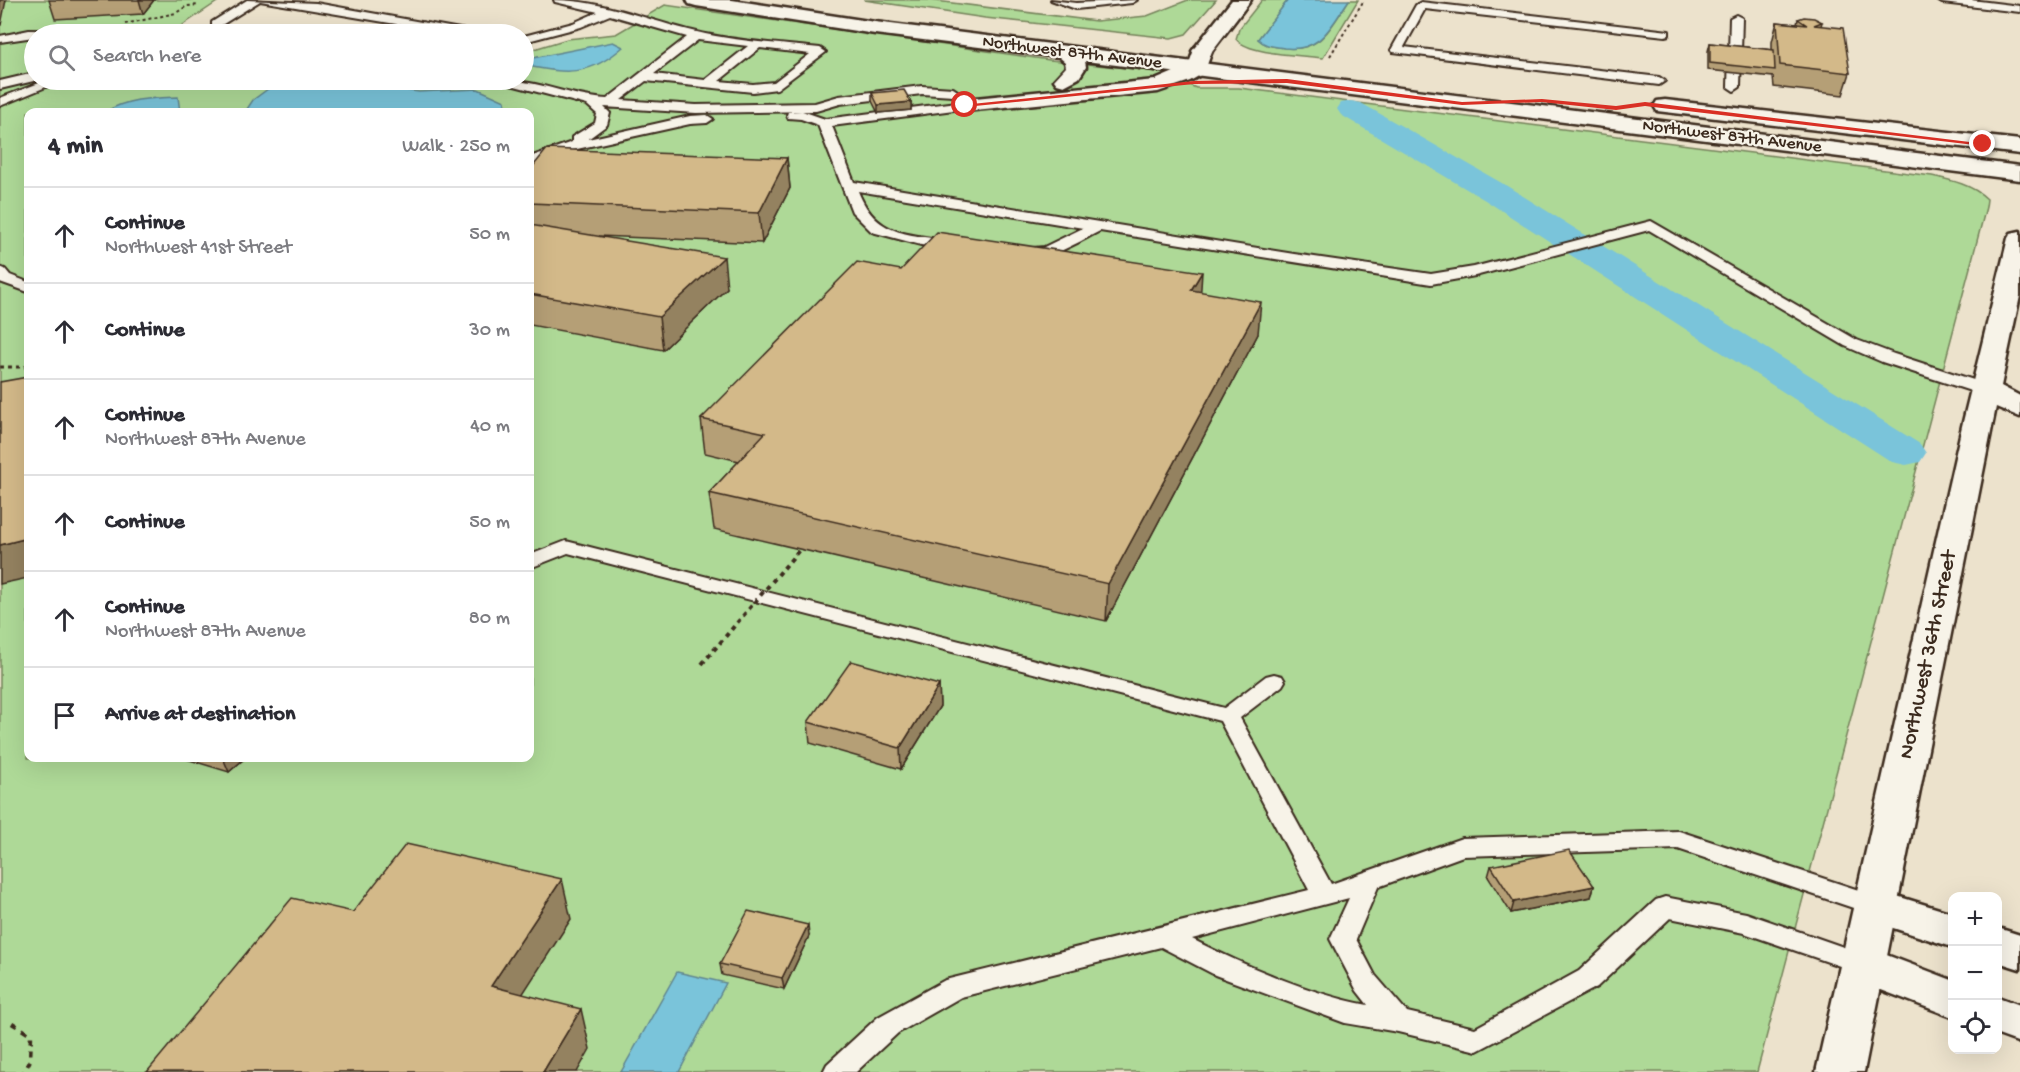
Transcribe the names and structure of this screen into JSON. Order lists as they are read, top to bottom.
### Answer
{
  "streets": {
    "main road": ["Northwest 87th Avenue", "Northwest 36th Street"]
  },
  "page": {
    "search": "Search here",
    "heading": ["4 min", "Walk · 250 m"],
    "list": [
      ["Continue", "Northwest 41st Street", "50 m"],
      ["Continue", "30 m"],
      ["Continue", "Northwest 87th Avenue", "40 m"],
      ["Continue", "50 m"],
      ["Continue", "Northwest 87th Avenue", "80 m"],
      "Arrive at destination"
    ],
    "map_buttons": ["+", "−"]
  }
}
